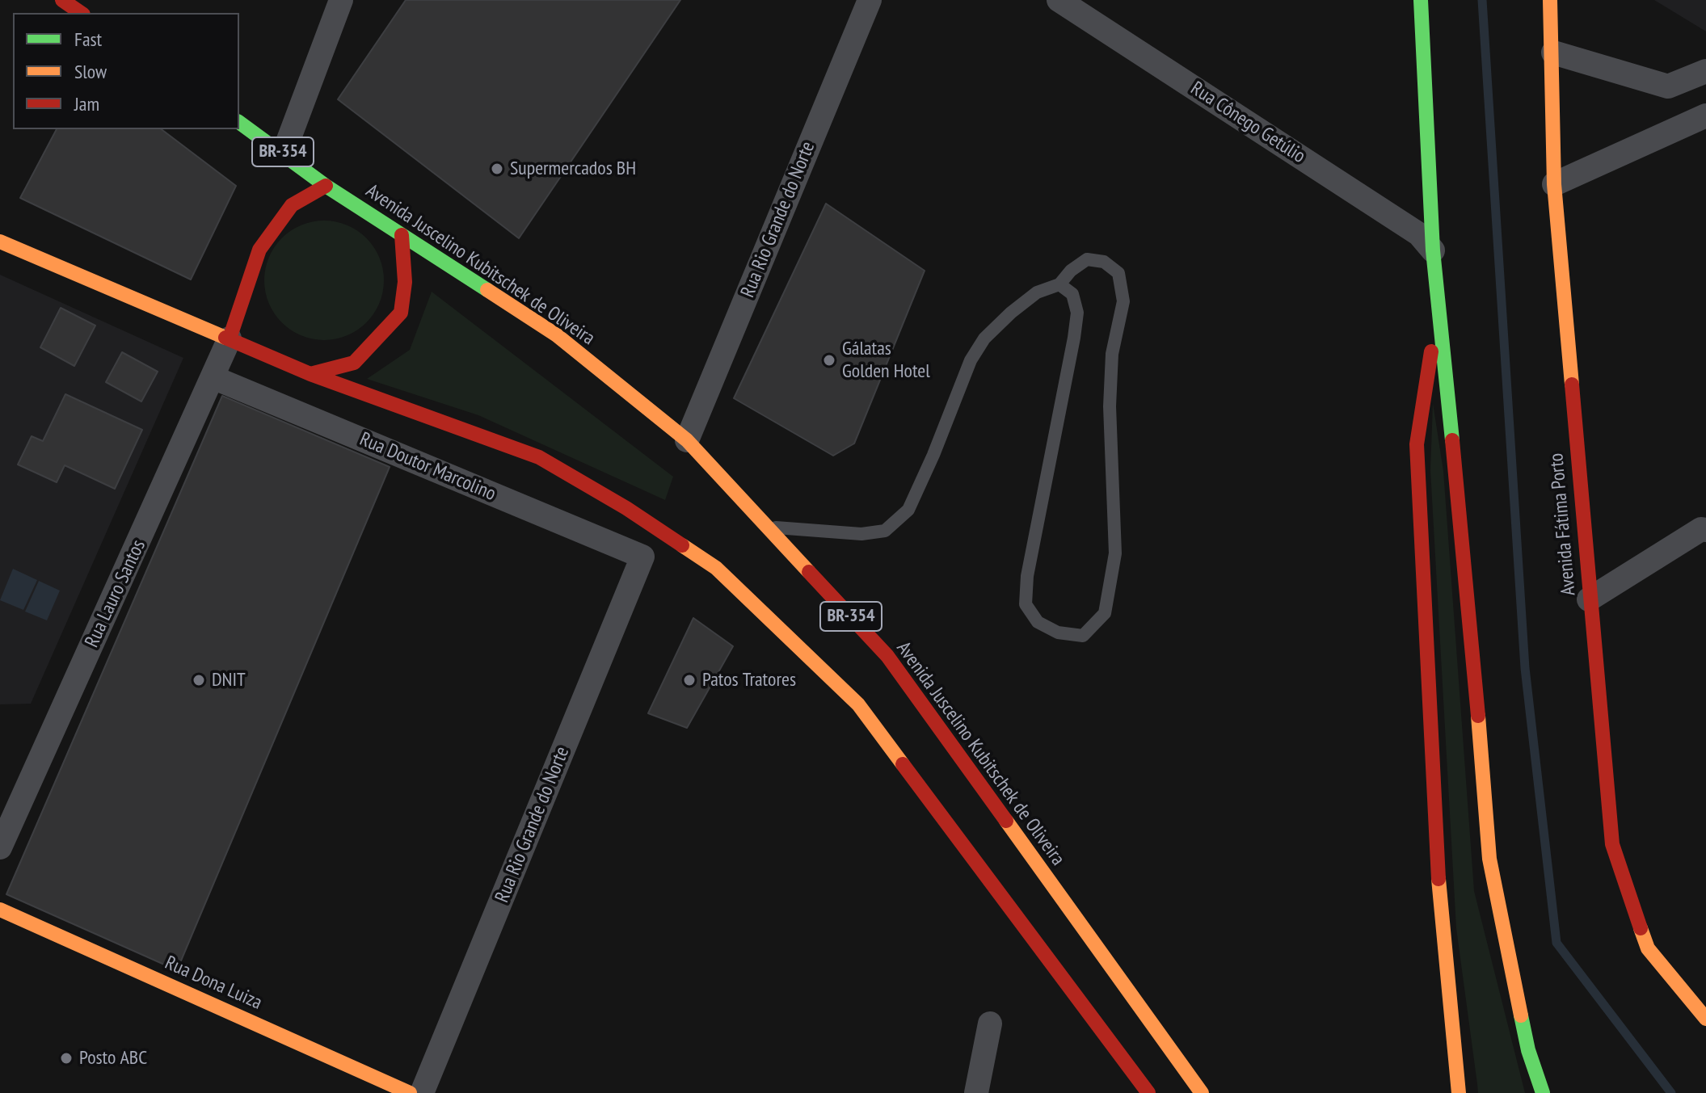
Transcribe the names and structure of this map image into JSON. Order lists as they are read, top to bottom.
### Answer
{
  "streets": {
    "main road": [
      "BR-354",
      "Avenida Juscelino Kubitschek de Oliveira",
      "Avenida Fátima Porto",
      "Rua Dona Luiza"
    ],
    "street": [
      "Rua Cônego Getúlio",
      "Rua Rio Grande do Norte",
      "Rua Doutor Marcolino",
      "Rua Lauro Santos"
    ]
  },
  "crossings": [
    ["BR-354", "Avenida Juscelino Kubitschek de Oliveira"],
    ["BR-354", "Rua Lauro Santos"],
    ["Rua Rio Grande do Norte", "Avenida Juscelino Kubitschek de Oliveira"],
    ["Rua Rio Grande do Norte", "Rua Doutor Marcolino"],
    ["Avenida Juscelino Kubitschek de Oliveira", "Rua Lauro Santos"],
    ["Rua Doutor Marcolino", "Rua Lauro Santos"]
  ],
  "places": [
    "Supermercados BH",
    "Gálatas Golden Hotel",
    "DNIT",
    "Patos Tratores",
    "Posto ABC"
  ],
  "legend": ["Fast", "Slow", "Jam"]
}
